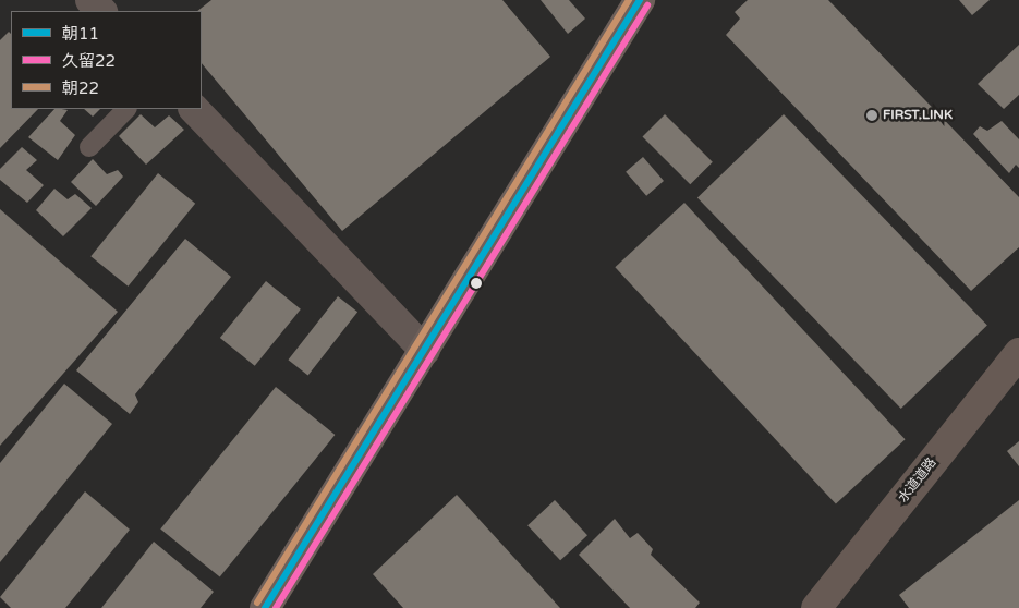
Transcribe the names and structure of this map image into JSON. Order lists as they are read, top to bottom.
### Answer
{
  "streets": {
    "street": ["水道道路"]
  },
  "places": ["FIRST.LINK"],
  "lines": ["transit line 朝11", "transit line 朝22", "transit line 久留22"],
  "legend": ["朝11", "久留22", "朝22"]
}
